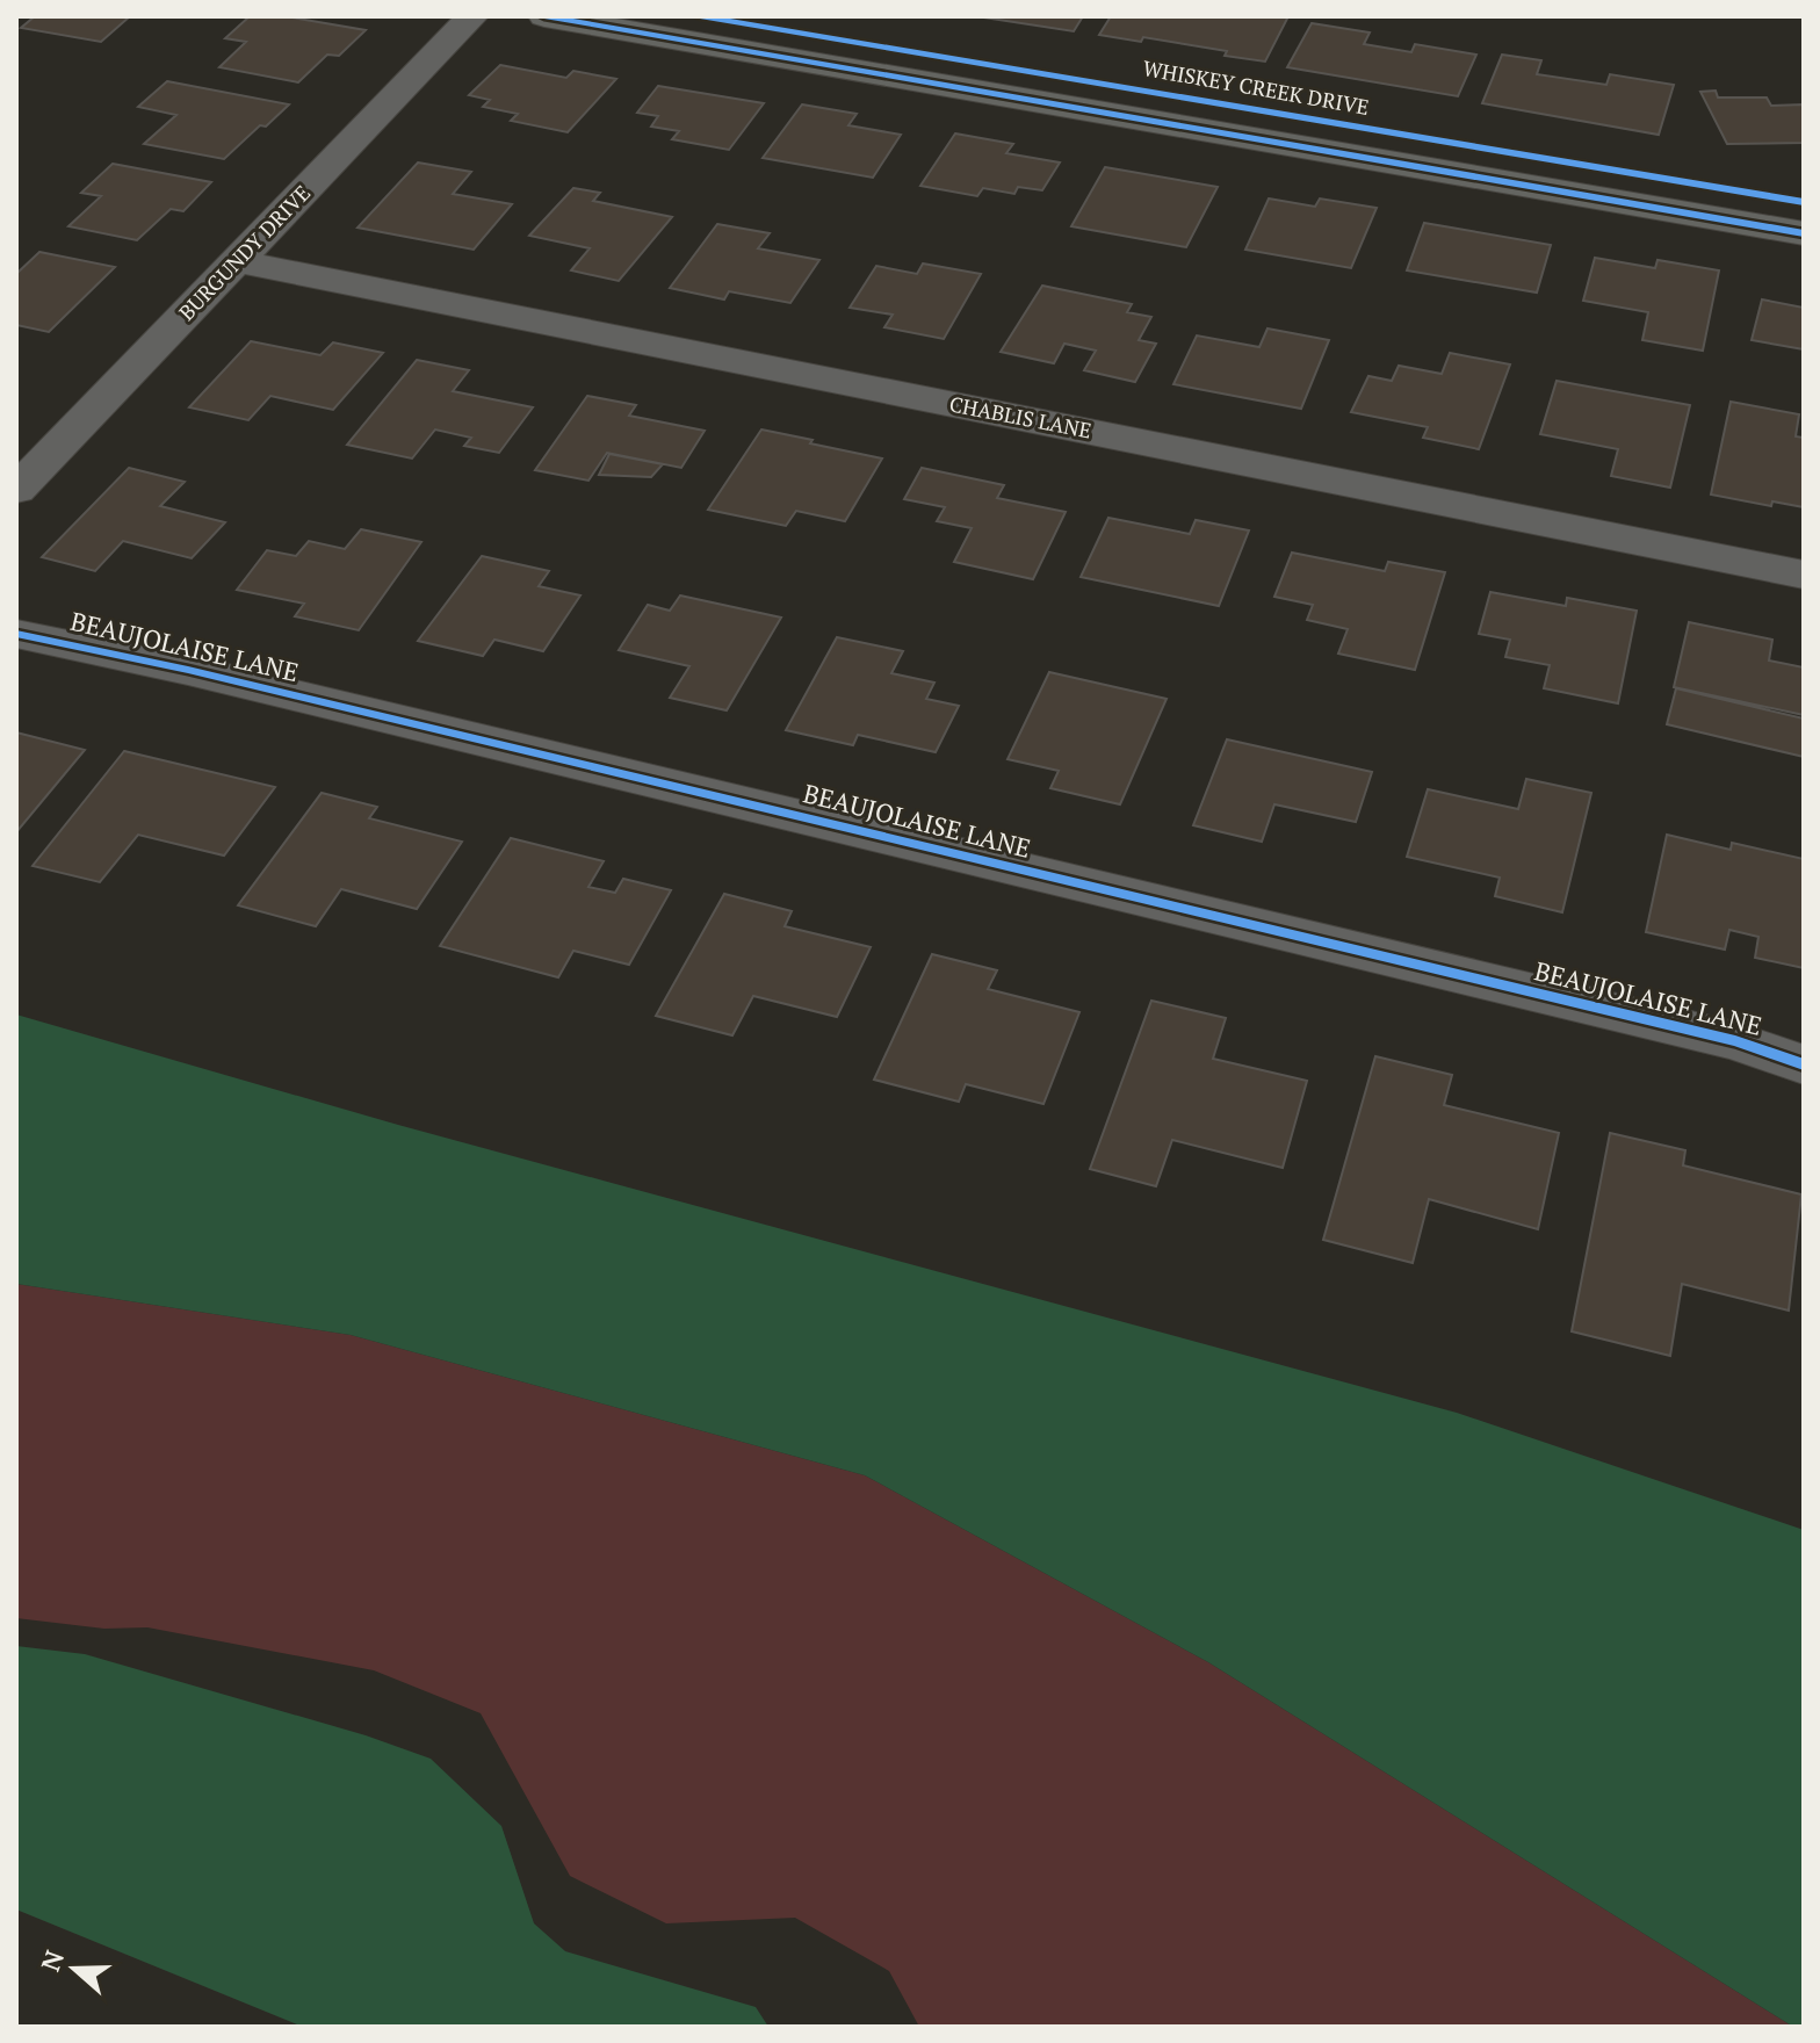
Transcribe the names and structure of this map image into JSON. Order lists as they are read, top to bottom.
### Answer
{
  "streets": {
    "street": [
      "WHISKEY CREEK DRIVE",
      "BURGUNDY DRIVE",
      "CHABLIS LANE",
      "BEAUJOLAISE LANE"
    ]
  },
  "crossings": [
    ["BURGUNDY DRIVE", "CHABLIS LANE"]
  ],
  "north": "left"
}
